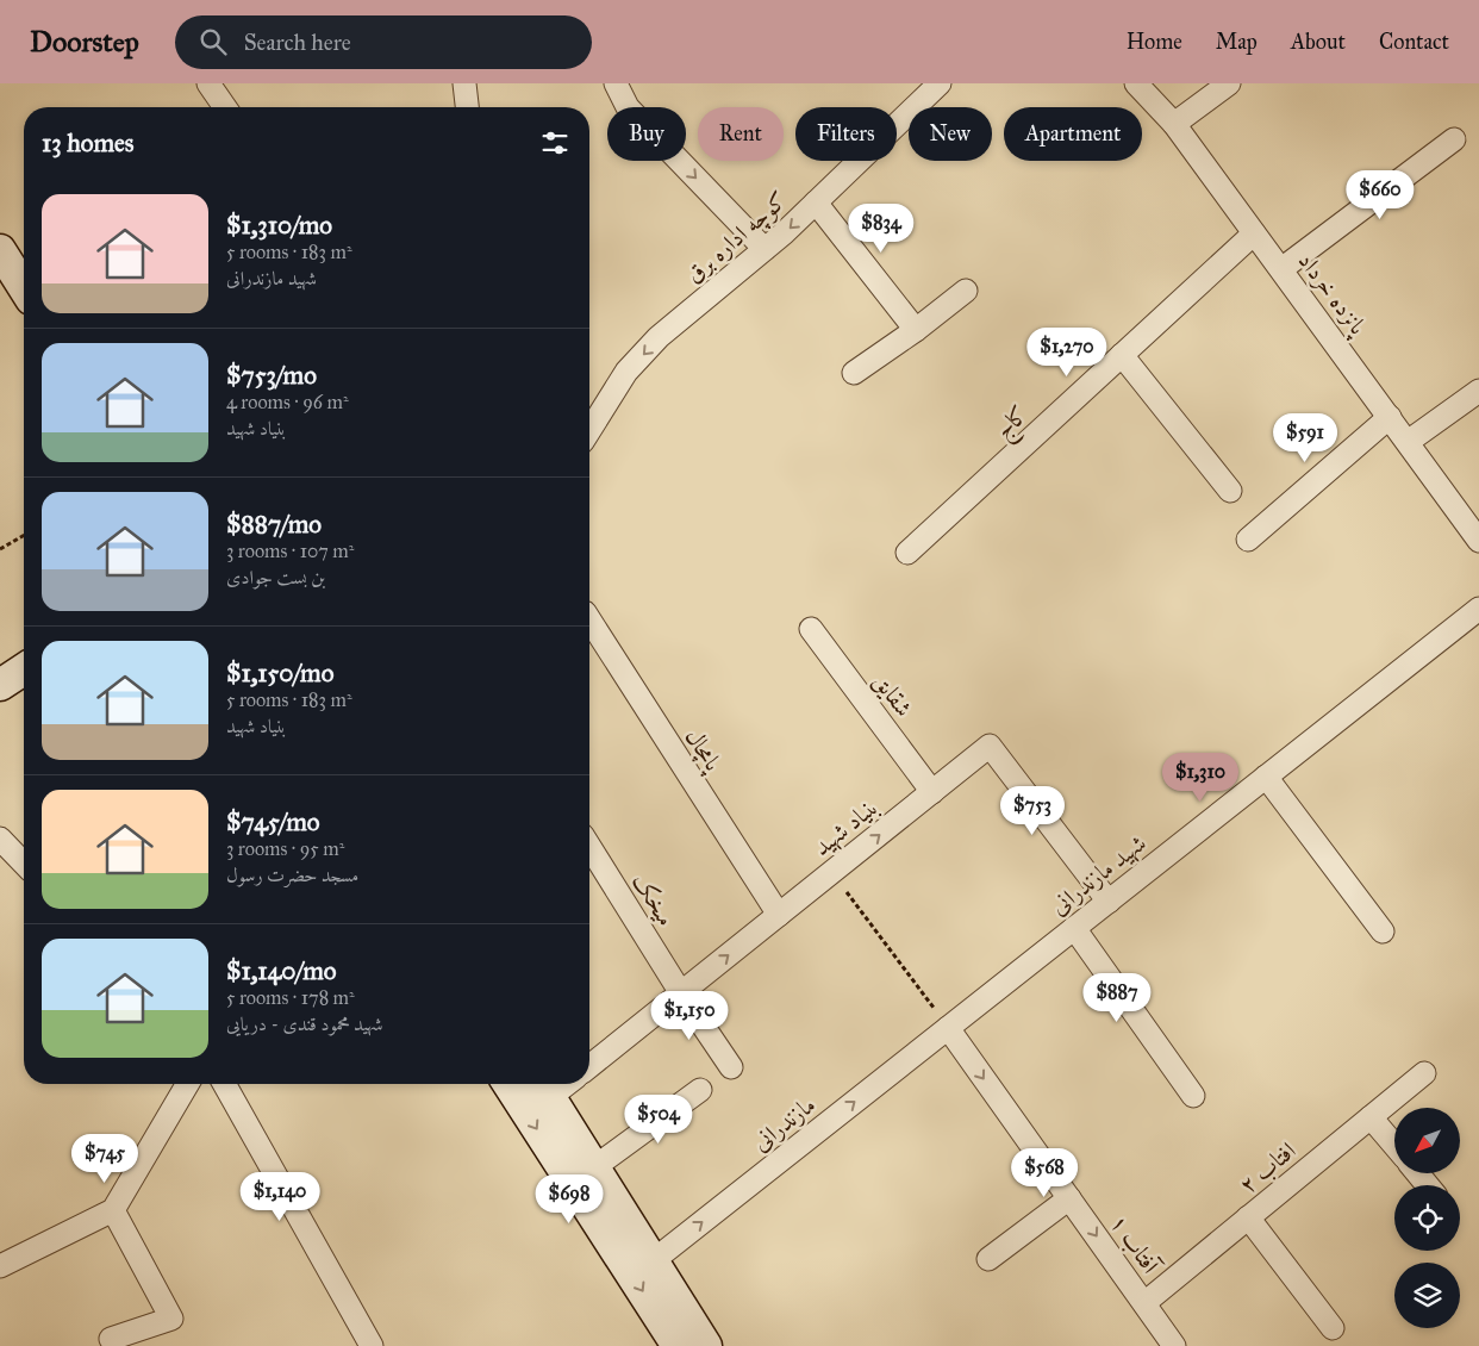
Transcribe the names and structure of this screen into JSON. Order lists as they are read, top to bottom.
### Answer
{
  "streets": {
    "street": [
      "کوچه اداره برق",
      "پانزده خرداد",
      "کاج",
      "شقایق",
      "پامچال",
      "بنیاد شهید",
      "شهید مازندرانی",
      "میخک",
      "مازندرانی",
      "افتاب ۲",
      "آفتاب ۱"
    ]
  },
  "crossings": [
    ["پانزده خرداد", "کاج"],
    ["شقایق", "بنیاد شهید"],
    ["پامچال", "بنیاد شهید"],
    ["بنیاد شهید", "شهید مازندرانی"],
    ["بنیاد شهید", "میخک"],
    ["شهید مازندرانی", "مازندرانی"],
    ["شهید مازندرانی", "آفتاب ۱"],
    ["مازندرانی", "آفتاب ۱"],
    ["افتاب ۲", "آفتاب ۱"]
  ],
  "one_way": ["کوچه اداره برق", "بنیاد شهید"],
  "north": "bottom left",
  "page": {
    "header": "Doorstep",
    "search": "Search here",
    "nav": [
      "Home",
      "Map",
      "About",
      "Contact"
    ],
    "chip": [
      "Buy",
      "Rent",
      "Filters",
      "New",
      "Apartment"
    ],
    "heading": "13 homes",
    "price": [
      "$660",
      "$834",
      "$1,270",
      "$591",
      "$1,310",
      "$753",
      "$887",
      "$1,150",
      "$504",
      "$745",
      "$568",
      "$1,140",
      "$698"
    ],
    "list": [
      {
        "name": "$1,310/mo",
        "note": "5 rooms · 183 m² · شهید مازندرانی"
      },
      {
        "name": "$753/mo",
        "note": "4 rooms · 96 m² · بنیاد شهید"
      },
      {
        "name": "$887/mo",
        "note": "3 rooms · 107 m² · بن بست جوادی"
      },
      {
        "name": "$1,150/mo",
        "note": "5 rooms · 183 m² · بنیاد شهید"
      },
      {
        "name": "$745/mo",
        "note": "3 rooms · 95 m² · مسجد حضرت رسول"
      },
      {
        "name": "$1,140/mo",
        "note": "5 rooms · 178 m² · شهید محمود قندی - دریایی"
      }
    ]
  }
}
